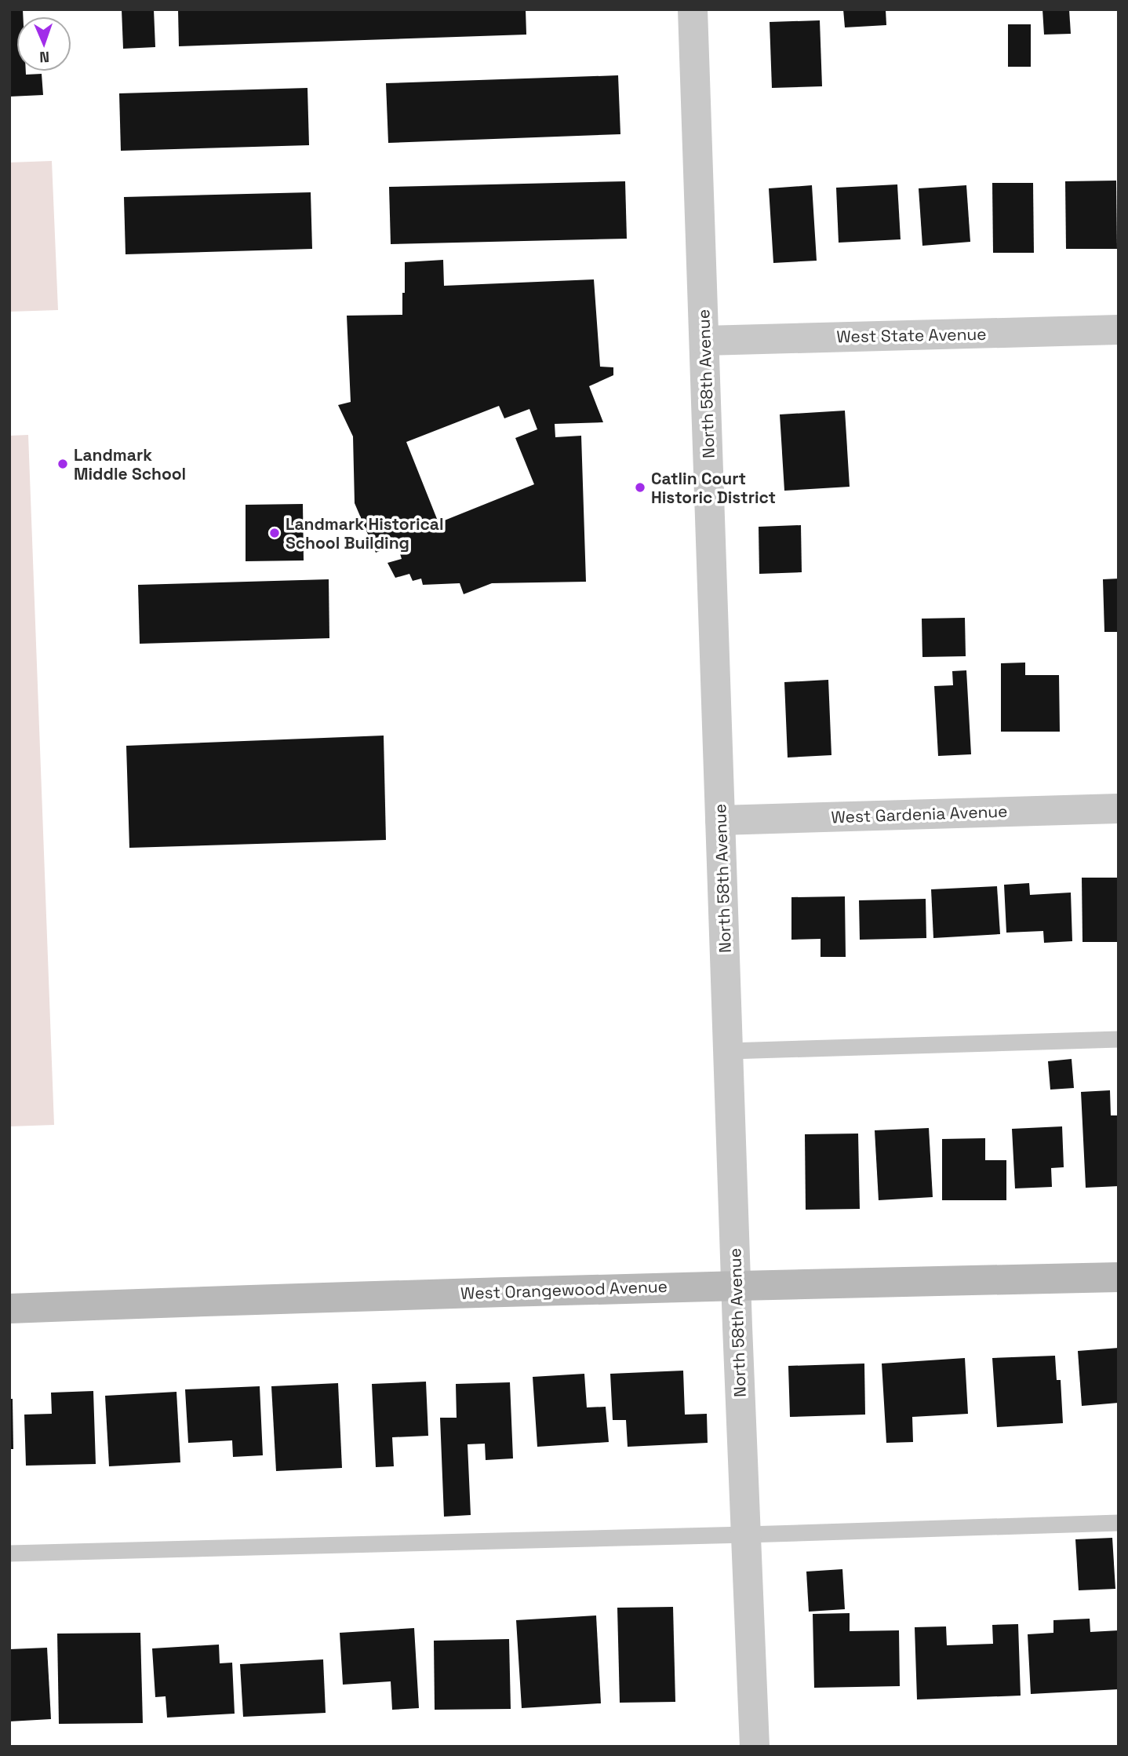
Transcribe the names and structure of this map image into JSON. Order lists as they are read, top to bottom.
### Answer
{
  "streets": {
    "street": [
      "West State Avenue",
      "North 58th Avenue",
      "West Gardenia Avenue",
      "West Orangewood Avenue"
    ]
  },
  "crossings": [
    ["West State Avenue", "North 58th Avenue"],
    ["North 58th Avenue", "West Gardenia Avenue"],
    ["North 58th Avenue", "West Orangewood Avenue"]
  ],
  "places": ["Landmark Middle School", "Catlin Court Historic District", "Landmark Historical School Building"],
  "north": "bottom"
}
